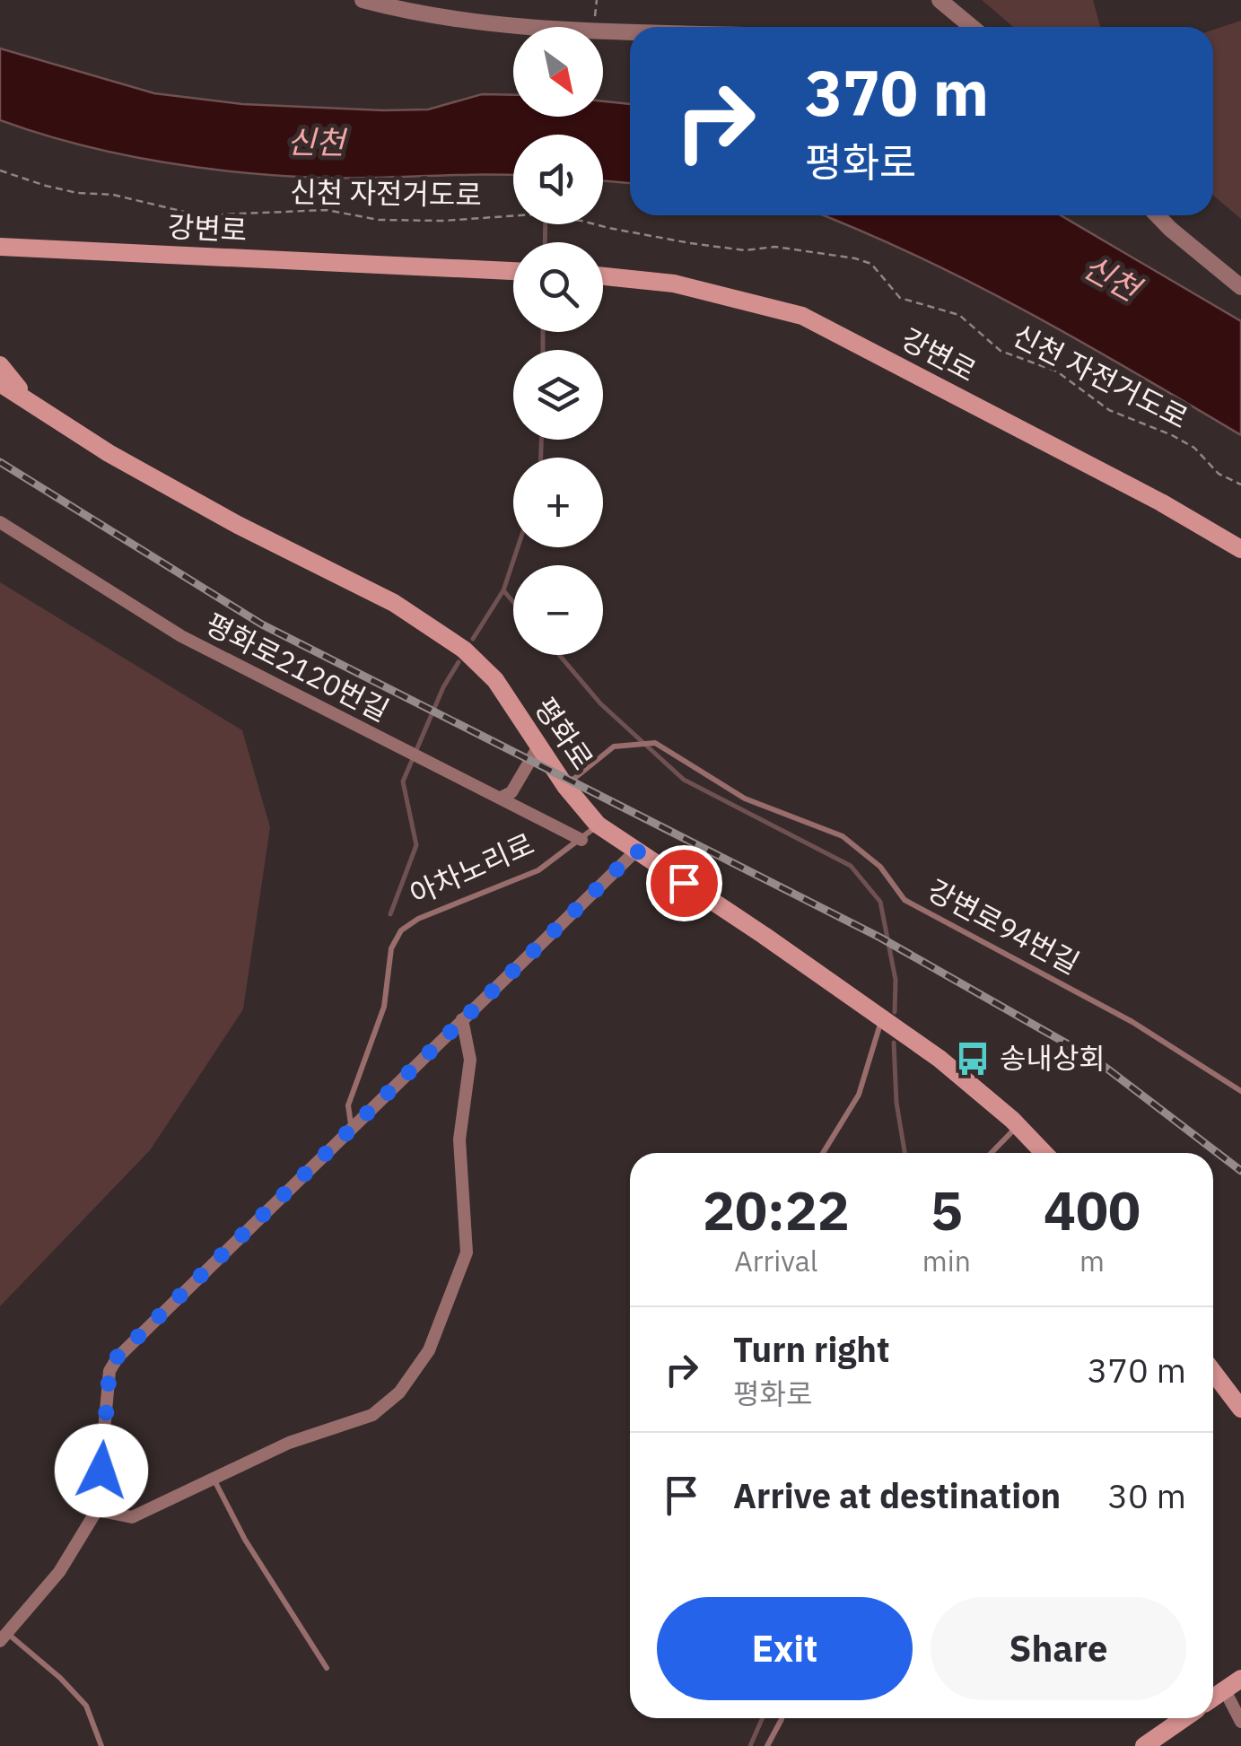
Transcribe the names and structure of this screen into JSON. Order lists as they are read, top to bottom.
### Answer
{
  "streets": {
    "main road": ["강변로", "평화로"],
    "street": ["평화로2120번길"],
    "lane": ["아차노리로", "강변로94번길"],
    "path": ["신천 자전거도로"]
  },
  "crossings": [
    ["평화로2120번길", "아차노리로"],
    ["평화로", "아차노리로"],
    ["평화로", "강변로94번길"]
  ],
  "water": ["신천"],
  "places": {
    "bus stop": ["송내상회"]
  },
  "north": "bottom right",
  "page": {
    "map_buttons": ["+", "−"],
    "turn": ["370 m", "평화로"],
    "eta": [
      "20:22",
      "Arrival",
      "5",
      "min",
      "400",
      "m"
    ],
    "list": [
      {
        "name": "Turn right",
        "note": "평화로",
        "value": "370 m"
      },
      {
        "name": "Arrive at destination",
        "value": "30 m"
      }
    ],
    "buttons": ["Exit", "Share"]
  }
}
